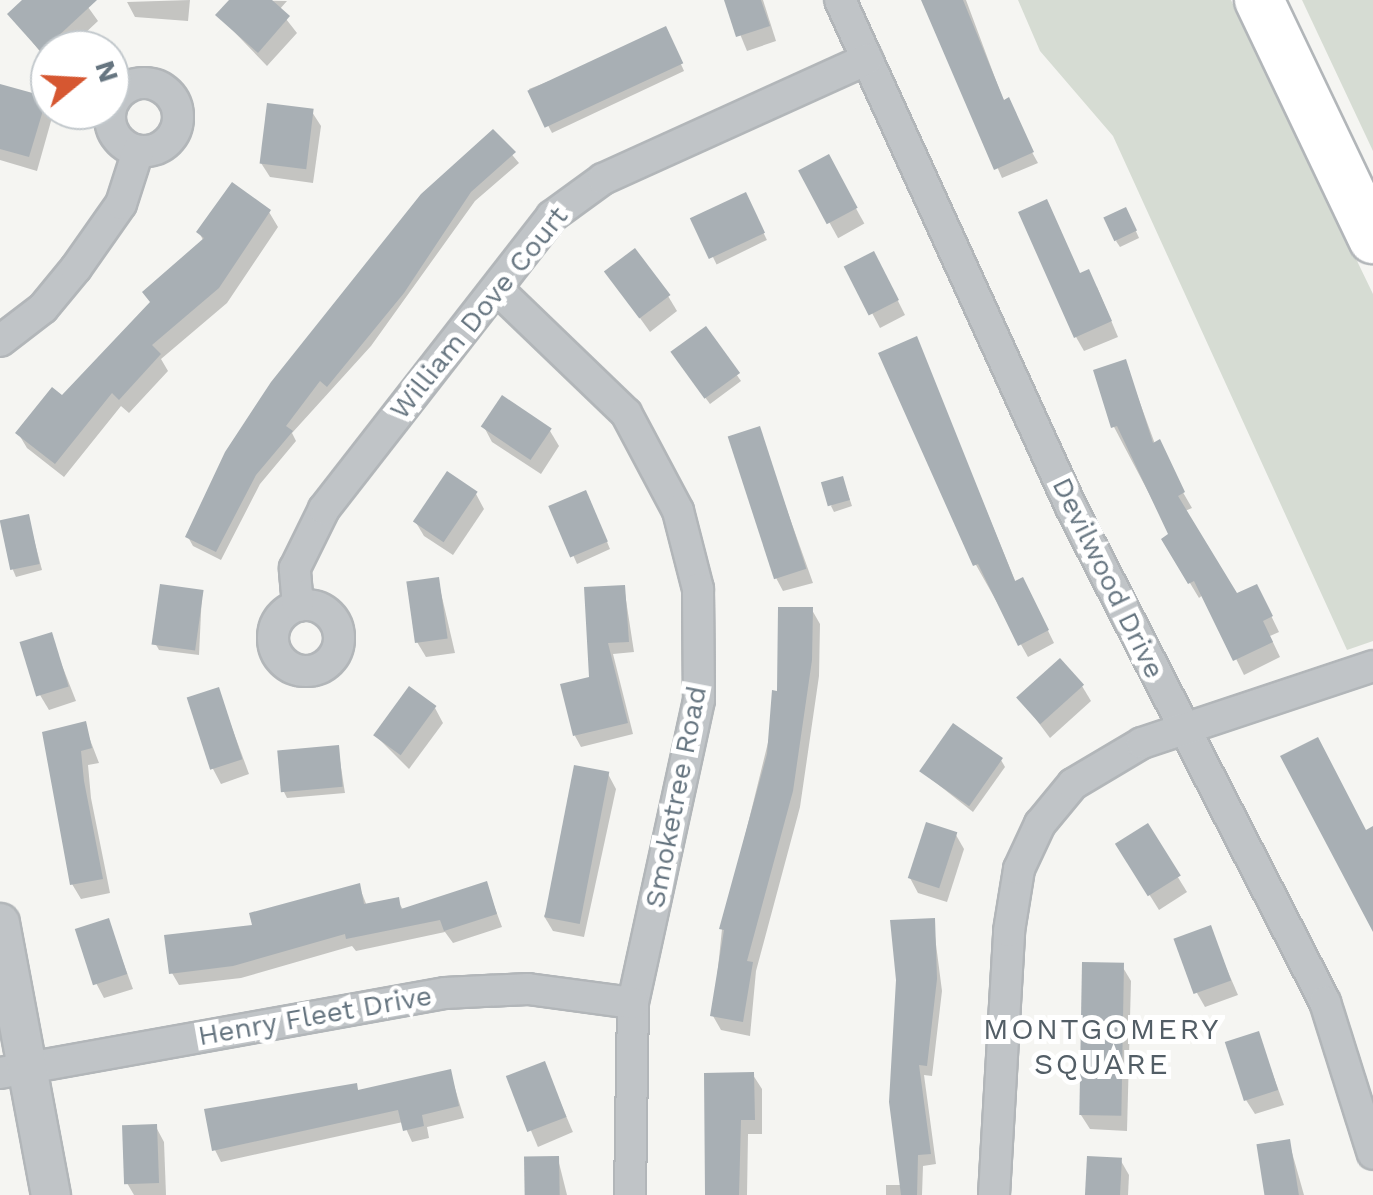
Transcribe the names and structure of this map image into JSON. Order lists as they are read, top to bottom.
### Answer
{
  "streets": {
    "street": [
      "William Dove Court",
      "Devilwood Drive",
      "Smoketree Road",
      "Henry Fleet Drive"
    ]
  },
  "crossings": [
    ["William Dove Court", "Devilwood Drive"],
    ["William Dove Court", "Smoketree Road"],
    ["Smoketree Road", "Henry Fleet Drive"]
  ],
  "districts": ["MONTGOMERY SQUARE"],
  "north": "right"
}
